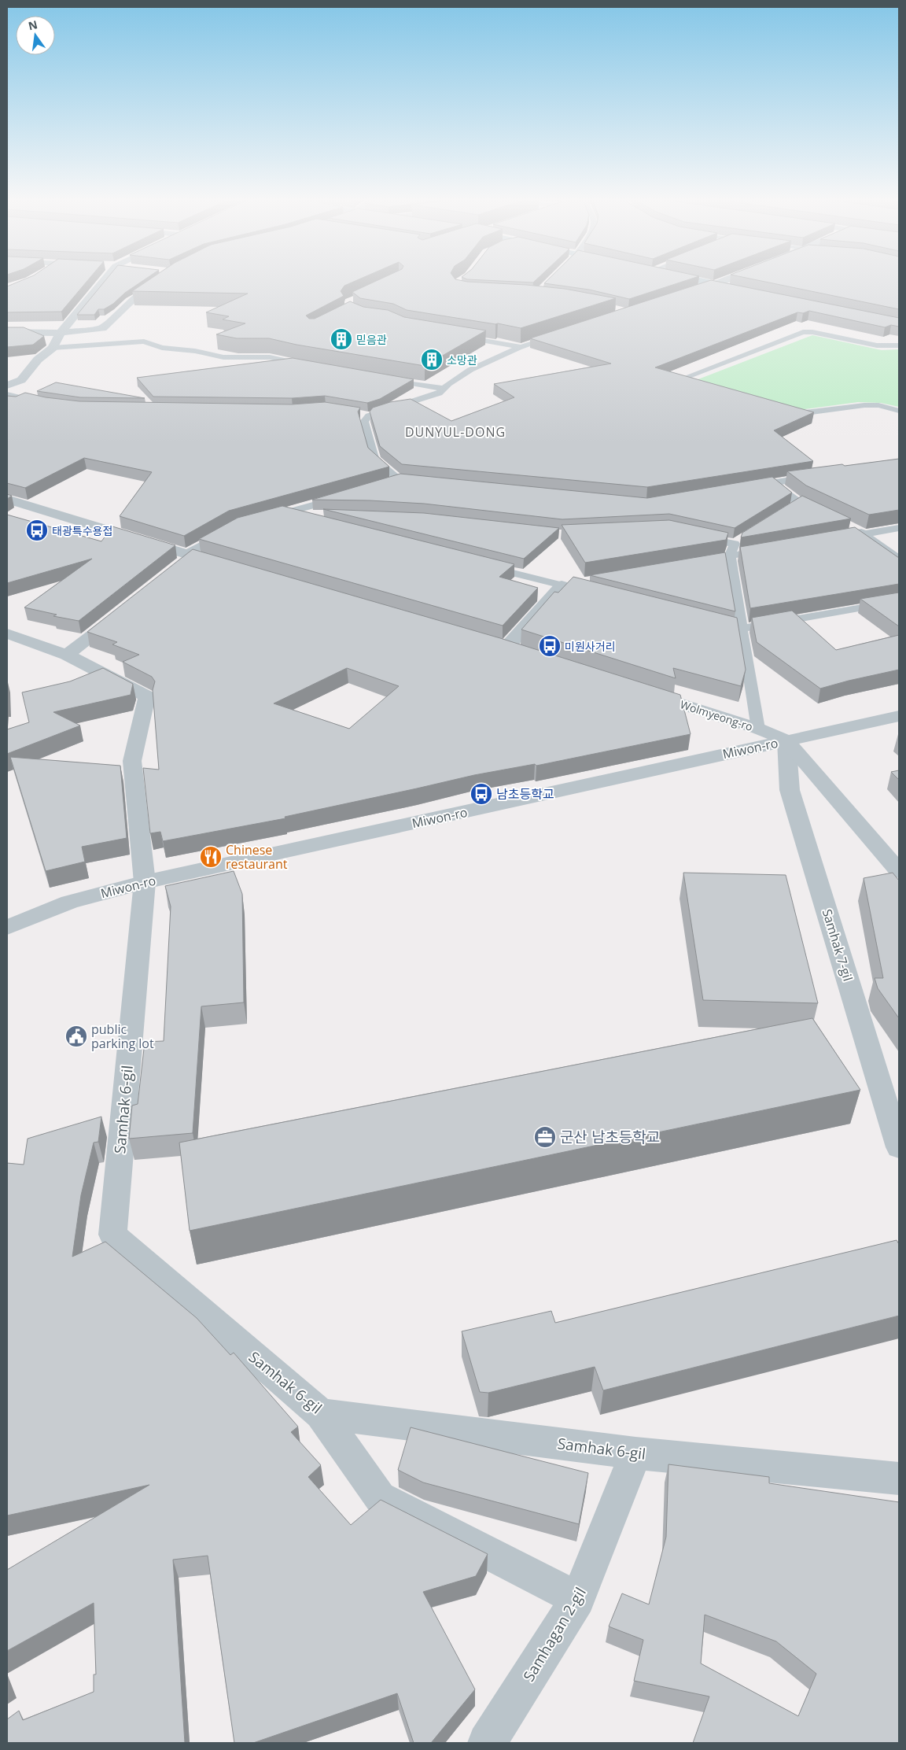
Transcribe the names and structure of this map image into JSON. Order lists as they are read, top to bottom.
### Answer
{
  "streets": {
    "street": [
      "Wolmyeong-ro",
      "Miwon-ro",
      "Samhak 7-gil",
      "Samhak 6-gil",
      "Samhagan 2-gil"
    ]
  },
  "crossings": [
    ["Wolmyeong-ro", "Miwon-ro"],
    ["Wolmyeong-ro", "Samhak 7-gil"],
    ["Miwon-ro", "Samhak 7-gil"],
    ["Miwon-ro", "Samhak 6-gil"],
    ["Samhak 6-gil", "Samhagan 2-gil"]
  ],
  "districts": ["DUNYUL-DONG"],
  "places": {
    "building": ["믿음관", "소망관"],
    "bus stop": ["태광특수용접", "미원사거리", "남초등학교"],
    "restaurant": ["Chinese restaurant"],
    "public building": ["public parking lot"],
    "office": ["군산 남초등학교"]
  },
  "north": "top"
}
